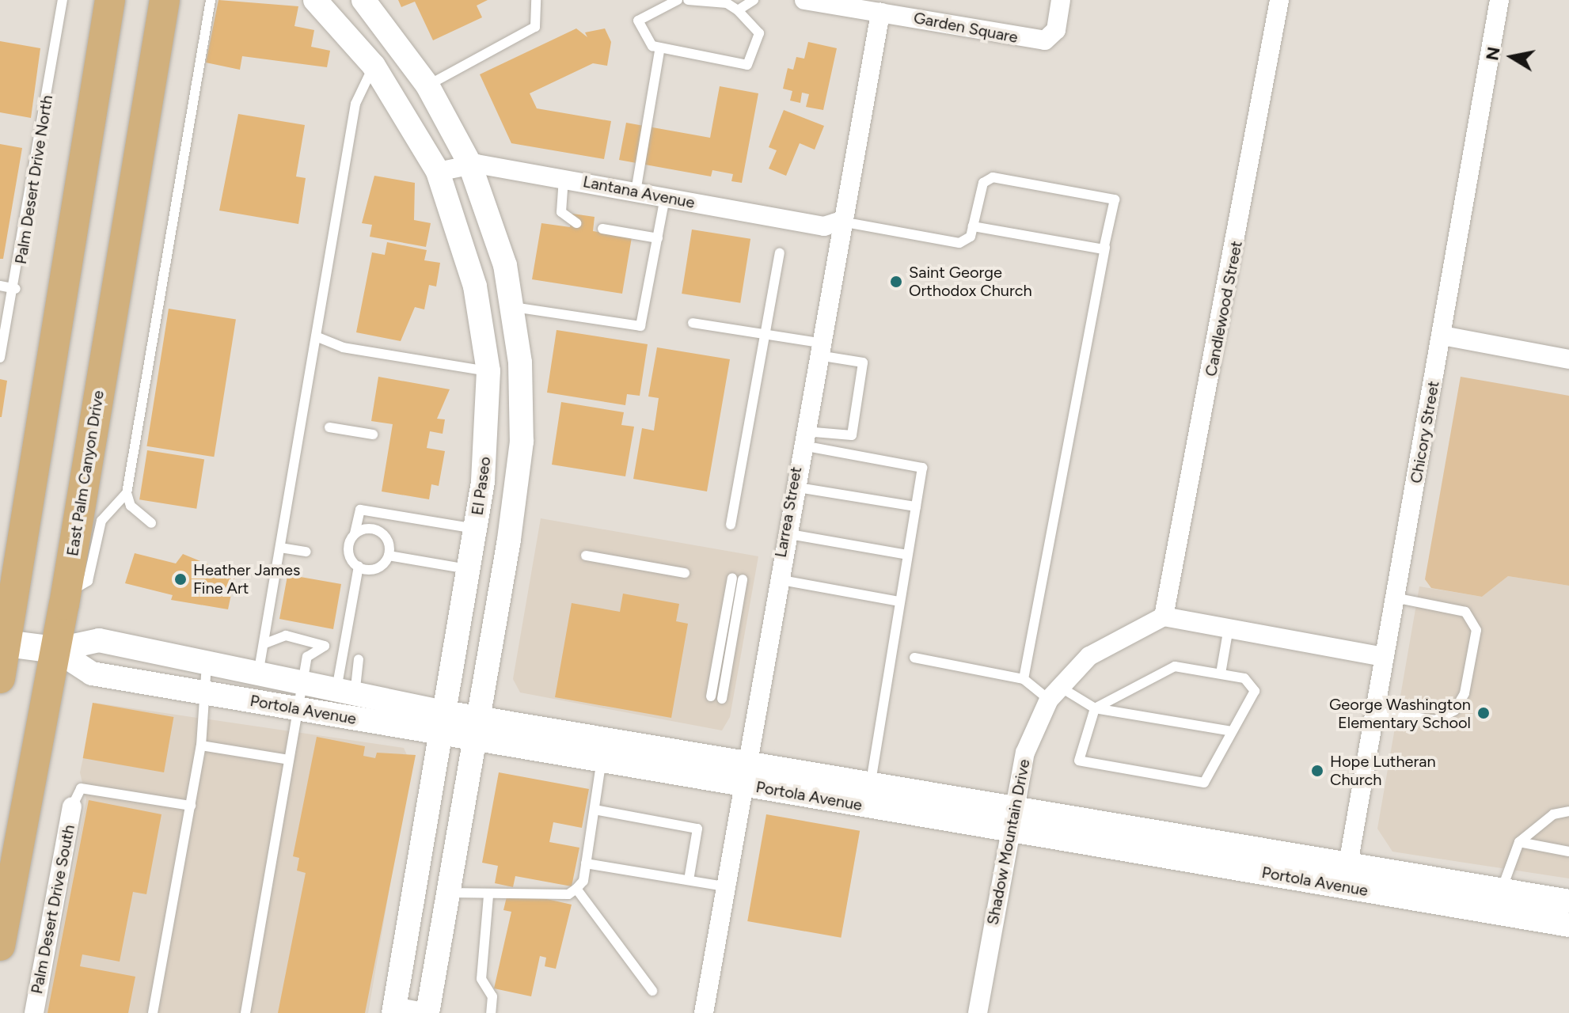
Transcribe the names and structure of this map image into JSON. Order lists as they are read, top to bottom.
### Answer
{
  "streets": {
    "main road": ["East Palm Canyon Drive", "Portola Avenue"],
    "street": [
      "Garden Square",
      "Lantana Avenue",
      "Candlewood Street",
      "Chicory Street",
      "El Paseo",
      "Larrea Street",
      "Shadow Mountain Drive",
      "Palm Desert Drive South"
    ],
    "lane": ["Palm Desert Drive North"]
  },
  "crossings": [
    ["Garden Square", "Larrea Street"],
    ["Lantana Avenue", "El Paseo"],
    ["Lantana Avenue", "Larrea Street"],
    ["Candlewood Street", "Shadow Mountain Drive"],
    ["Chicory Street", "Portola Avenue"],
    ["East Palm Canyon Drive", "Portola Avenue"],
    ["El Paseo", "Portola Avenue"],
    ["Larrea Street", "Portola Avenue"],
    ["Portola Avenue", "Shadow Mountain Drive"]
  ],
  "places": [
    "Saint George Orthodox Church",
    "Heather James Fine Art",
    "George Washington Elementary School",
    "Hope Lutheran Church"
  ],
  "north": "left"
}
